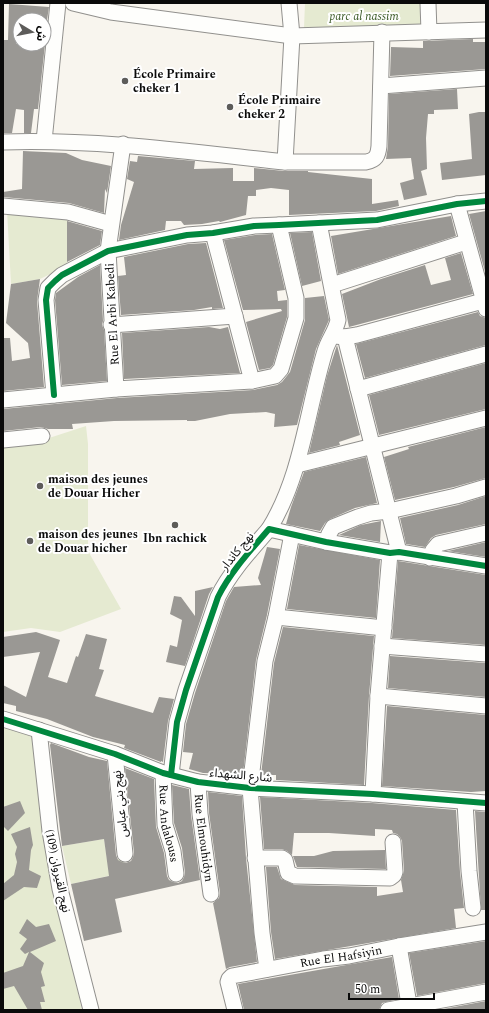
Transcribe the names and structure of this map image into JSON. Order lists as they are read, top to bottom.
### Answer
{
  "streets": {
    "street": [
      "Rue El Arbi Kabedi",
      "نهج كاندار",
      "شارع الشهداء",
      "نهج بني عباس",
      "Rue Andalouss",
      "Rue Elmouhidyn",
      "نهج القيروان (109)",
      "Rue El Hafsiyin"
    ]
  },
  "crossings": [
    ["نهج كاندار", "شارع الشهداء"],
    ["نهج كاندار", "Rue Andalouss"],
    ["شارع الشهداء", "نهج بني عباس"],
    ["شارع الشهداء", "Rue Andalouss"],
    ["شارع الشهداء", "Rue Elmouhidyn"],
    ["شارع الشهداء", "نهج القيروان (109)"]
  ],
  "parks": ["parc al nassim"],
  "places": [
    "École Primaire cheker 1",
    "École Primaire cheker 2",
    "maison des jeunes de Douar Hicher",
    "Ibn rachick",
    "maison des jeunes de Douar hicher"
  ],
  "scale_bar": "50 m",
  "north": "right"
}
